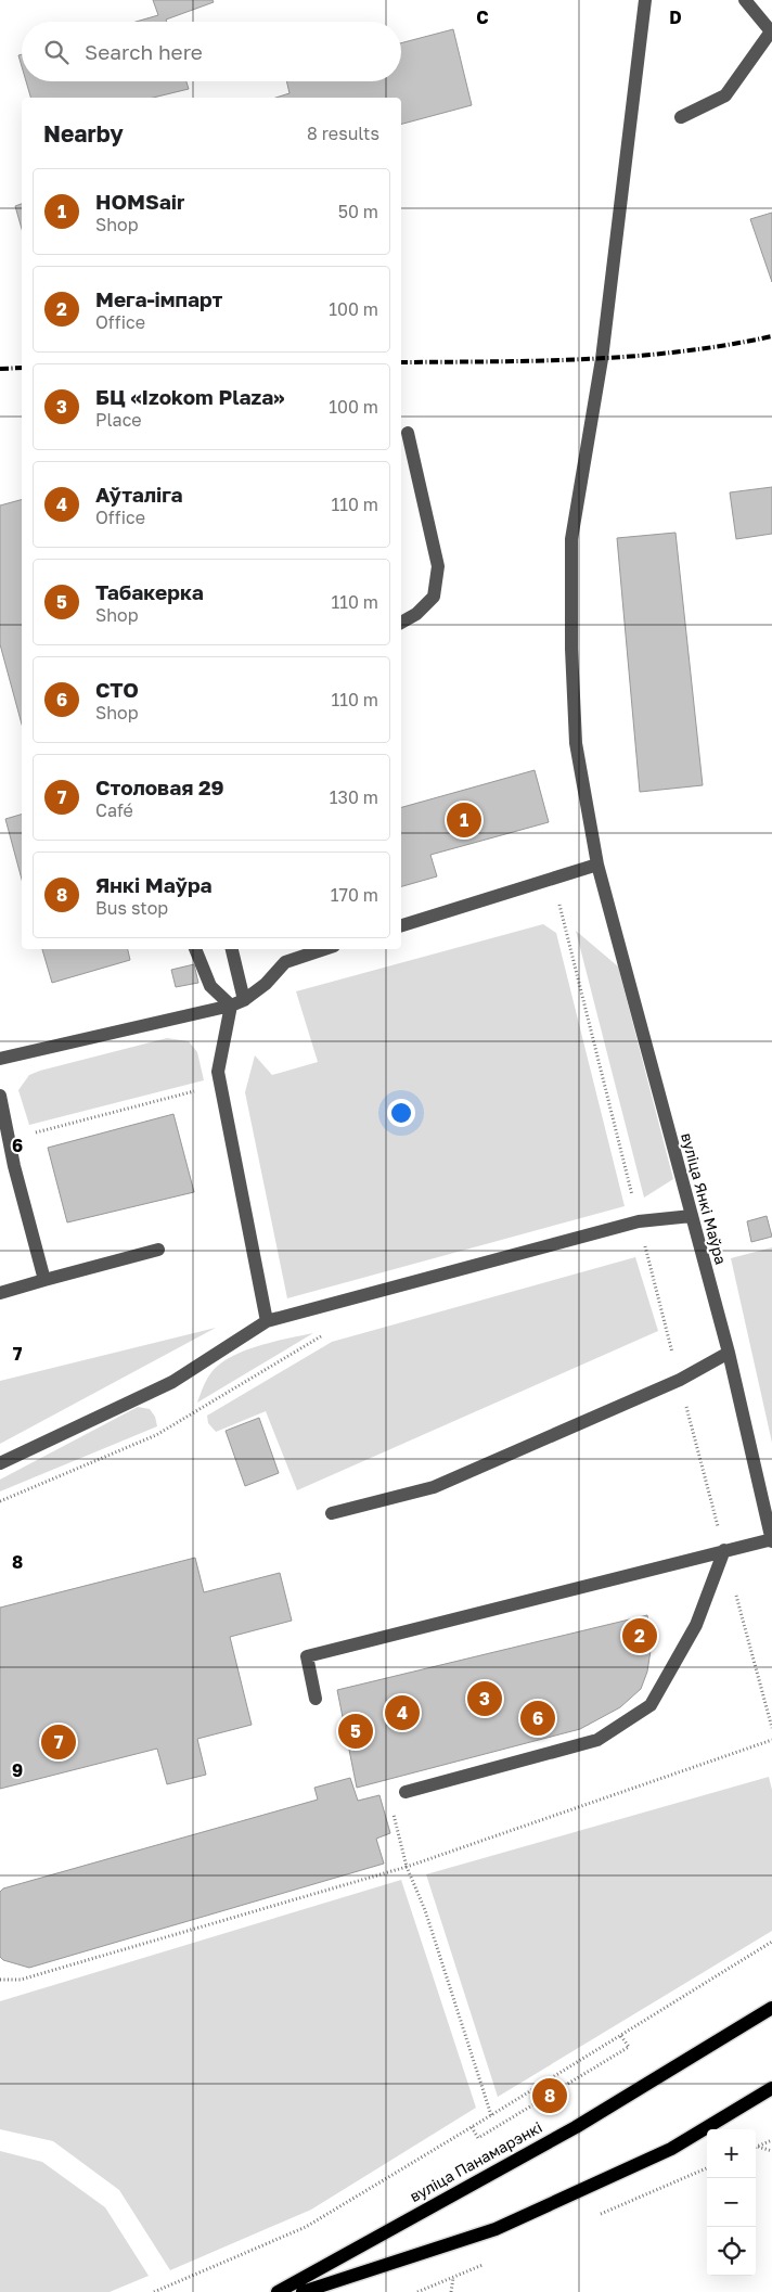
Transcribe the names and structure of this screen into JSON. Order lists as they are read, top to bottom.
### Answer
{
  "streets": {
    "main road": ["вуліца Панамарэнкі"],
    "street": ["вуліца Янкі Маўра"]
  },
  "page": {
    "search": "Search here",
    "heading": ["Nearby", "8 results"],
    "list": [
      {
        "mark": "1",
        "name": "HOMSair",
        "note": "Shop",
        "value": "50 m"
      },
      {
        "mark": "2",
        "name": "Мега-імпарт",
        "note": "Office",
        "value": "100 m"
      },
      {
        "mark": "3",
        "name": "БЦ «Izokom Plaza»",
        "note": "Place",
        "value": "100 m"
      },
      {
        "mark": "4",
        "name": "Аўталіга",
        "note": "Office",
        "value": "110 m"
      },
      {
        "mark": "5",
        "name": "Табакерка",
        "note": "Shop",
        "value": "110 m"
      },
      {
        "mark": "6",
        "name": "СТО",
        "note": "Shop",
        "value": "110 m"
      },
      {
        "mark": "7",
        "name": "Столовая 29",
        "note": "Café",
        "value": "130 m"
      },
      {
        "mark": "8",
        "name": "Янкі Маўра",
        "note": "Bus stop",
        "value": "170 m"
      }
    ],
    "pins": [
      "1",
      "2",
      "3",
      "4",
      "6",
      "5",
      "7",
      "8"
    ],
    "map_buttons": ["+", "−"]
  },
  "grid": {
    "columns": ["C", "D"],
    "rows": [
      "6",
      "7",
      "8",
      "9"
    ]
  }
}
